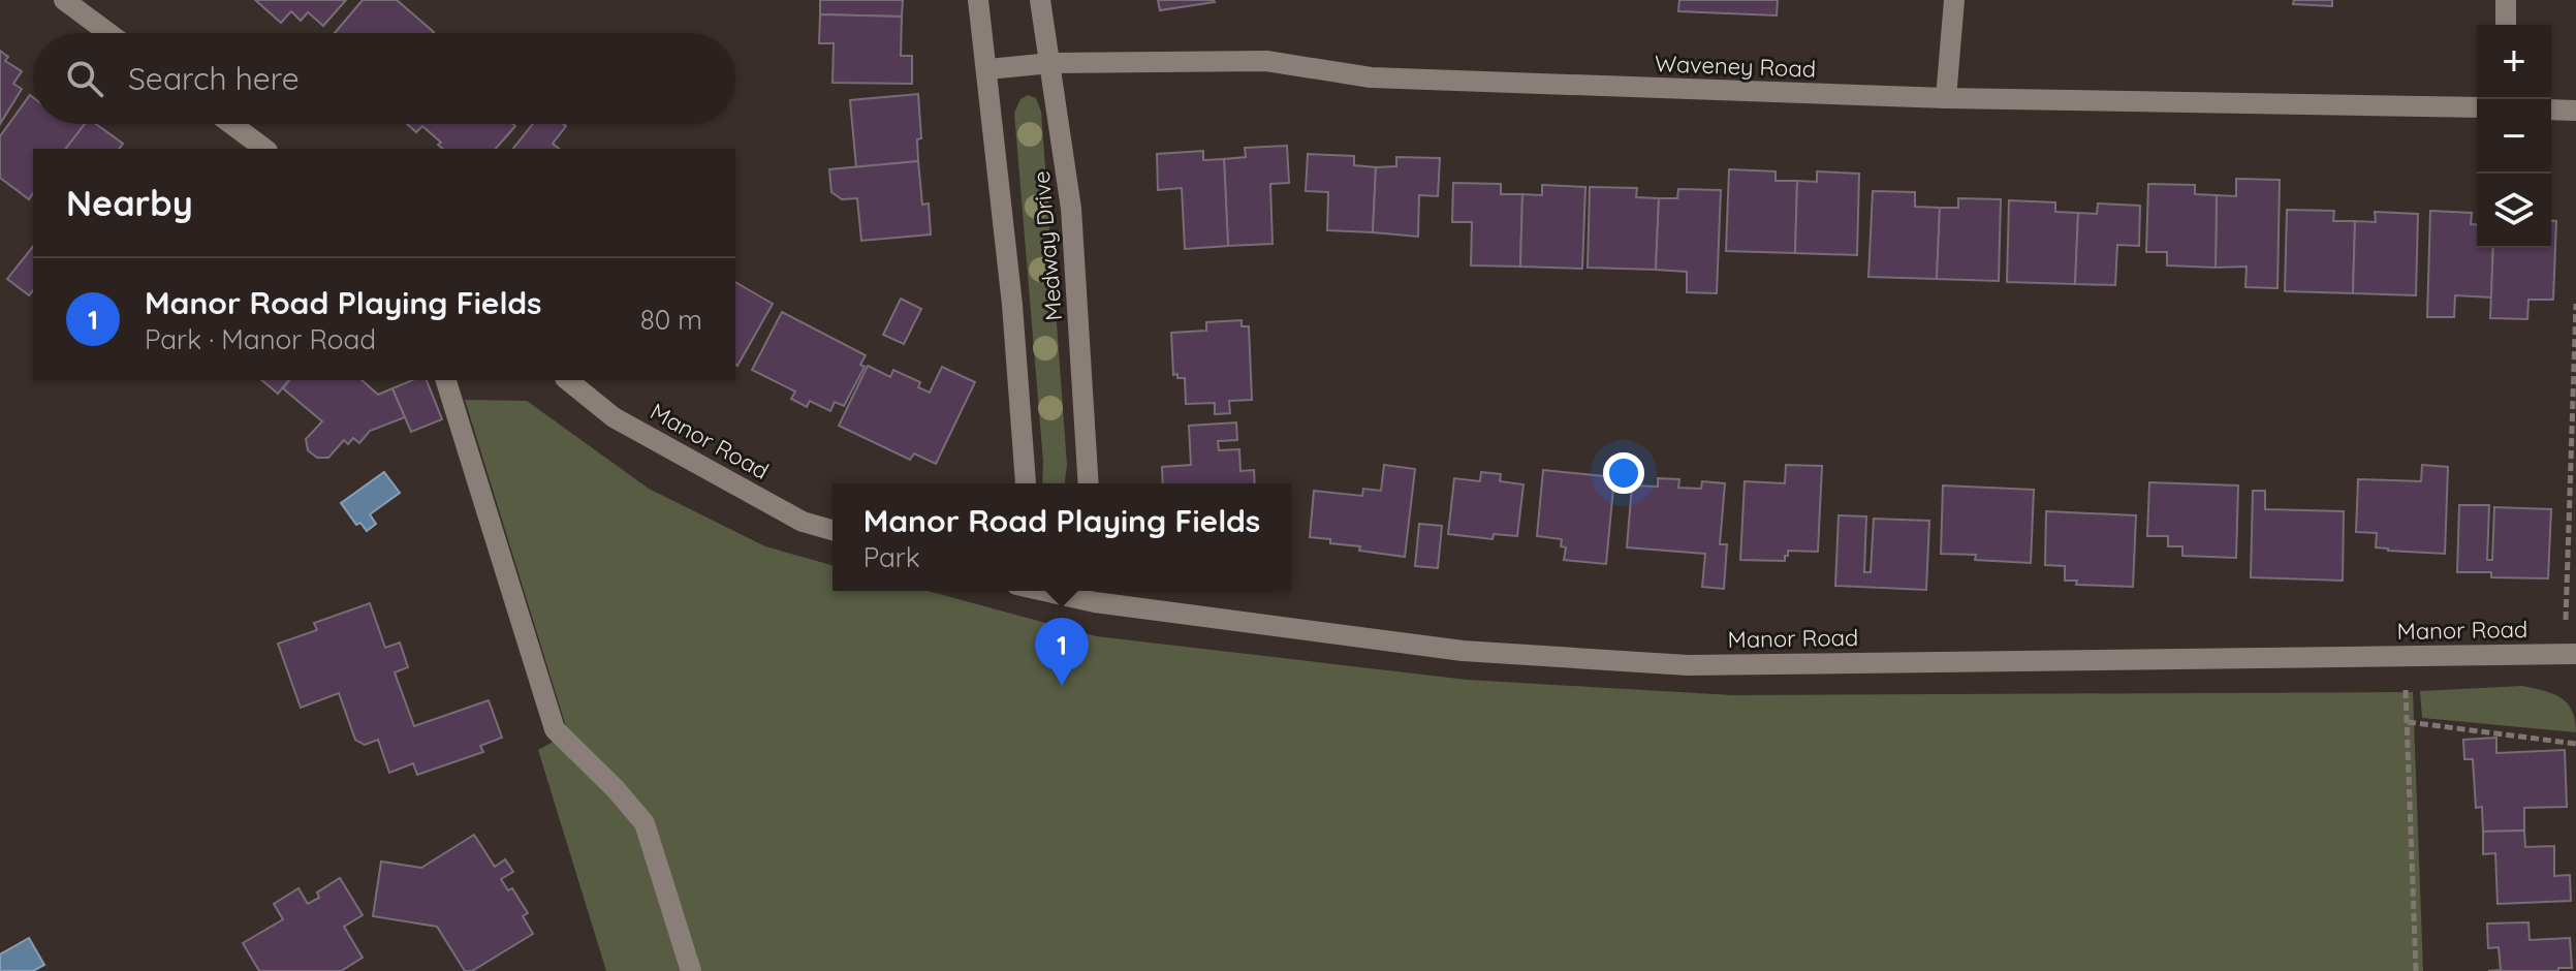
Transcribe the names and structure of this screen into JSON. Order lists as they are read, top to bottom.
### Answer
{
  "streets": {
    "street": ["Waveney Road", "Medway Drive", "Manor Road"]
  },
  "crossings": [
    ["Waveney Road", "Medway Drive"]
  ],
  "page": {
    "map_buttons": ["+", "−"],
    "search": "Search here",
    "heading": "Nearby",
    "list": [
      {
        "mark": "1",
        "name": "Manor Road Playing Fields",
        "note": "Park · Manor Road",
        "value": "80 m"
      }
    ],
    "popup": ["Manor Road Playing Fields", "Park"],
    "pins": "1"
  }
}
